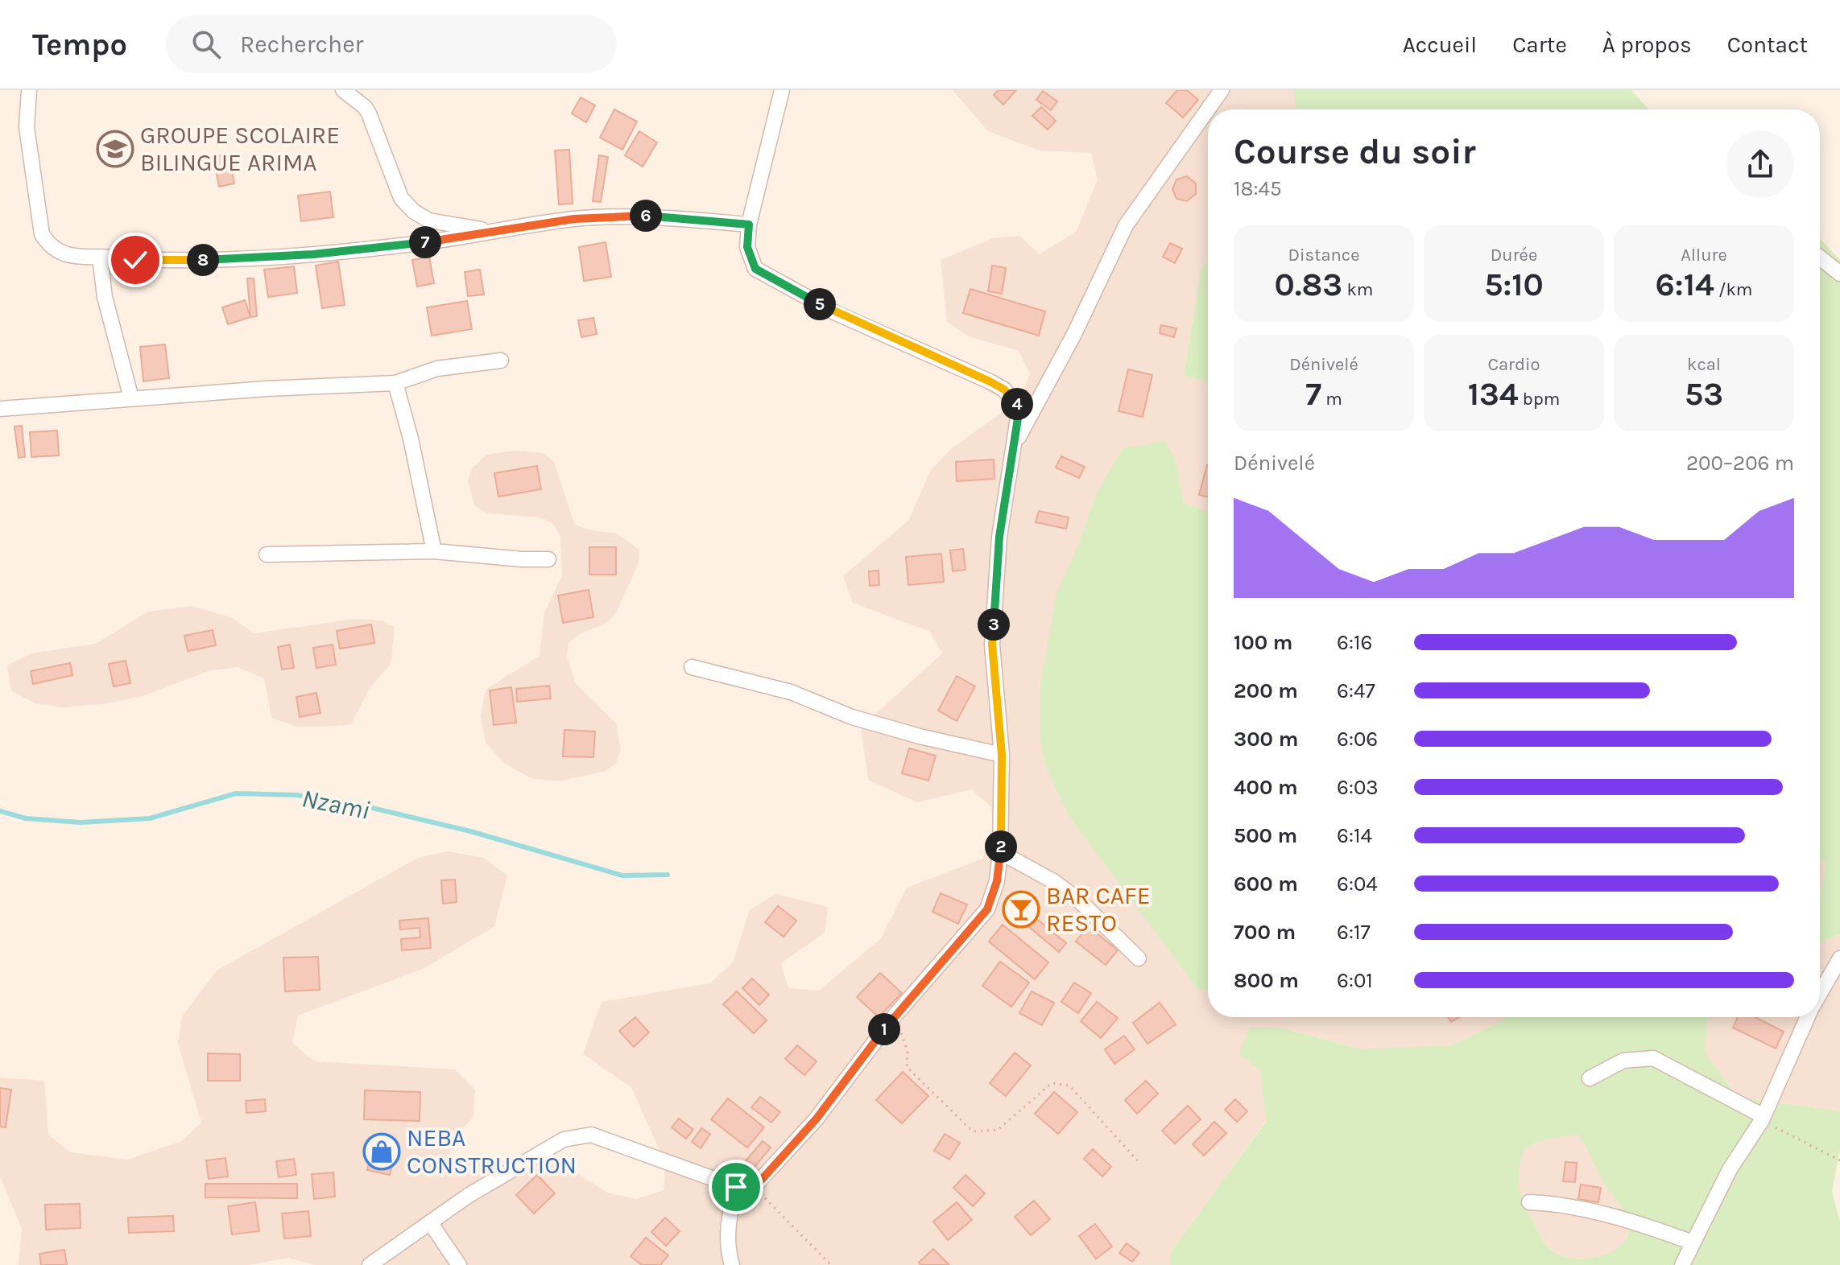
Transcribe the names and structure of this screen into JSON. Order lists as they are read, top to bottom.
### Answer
{
  "water": ["Nzami"],
  "places": {
    "school or university": ["GROUPE SCOLAIRE BILINGUE ARIMA"],
    "bar": ["BAR CAFE RESTO"],
    "shop": ["NEBA CONSTRUCTION"]
  },
  "page": {
    "header": "Tempo",
    "search": "Rechercher",
    "nav": [
      "Accueil",
      "Carte",
      "À propos",
      "Contact"
    ],
    "heading": ["Course du soir", "18:45"],
    "pins": [
      "6",
      "7",
      "8",
      "5",
      "4",
      "3",
      "2",
      "1"
    ],
    "stats": [
      ["Distance", "0.83 km"],
      ["Durée", "5:10"],
      ["Allure", "6:14 /km"],
      ["Dénivelé", "7 m"],
      ["Cardio", "134 bpm"],
      ["kcal", "53"]
    ],
    "chart": ["Dénivelé", "200–206 m"],
    "list": [
      {
        "name": "100 m",
        "note": "6:16"
      },
      {
        "name": "200 m",
        "note": "6:47"
      },
      {
        "name": "300 m",
        "note": "6:06"
      },
      {
        "name": "400 m",
        "note": "6:03"
      },
      {
        "name": "500 m",
        "note": "6:14"
      },
      {
        "name": "600 m",
        "note": "6:04"
      },
      {
        "name": "700 m",
        "note": "6:17"
      },
      {
        "name": "800 m",
        "note": "6:01"
      }
    ]
  }
}
